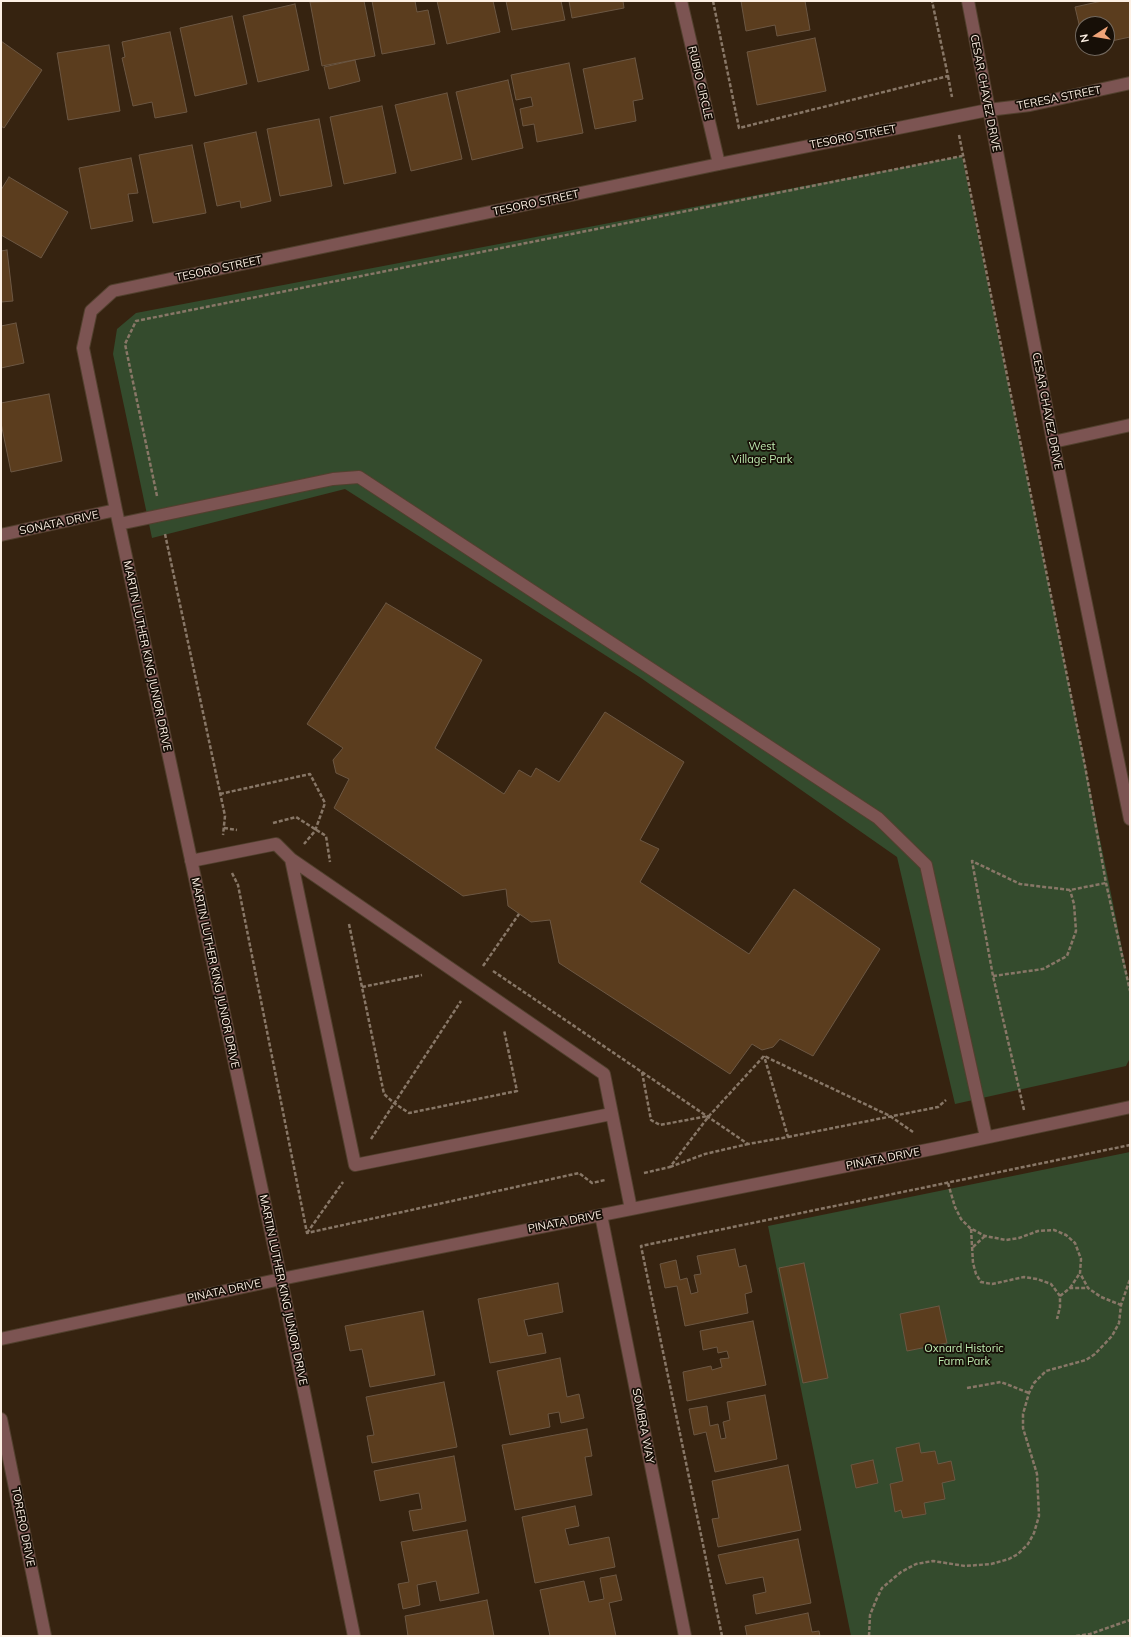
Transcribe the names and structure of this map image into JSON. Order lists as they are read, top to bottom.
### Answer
{
  "streets": {
    "street": [
      "RUBIO CIRCLE",
      "CESAR CHAVEZ DRIVE",
      "TERESA STREET",
      "TESORO STREET",
      "SONATA DRIVE",
      "MARTIN LUTHER KING JUNIOR DRIVE",
      "PINATA DRIVE",
      "SOMBRA WAY",
      "TORERO DRIVE"
    ]
  },
  "crossings": [
    ["RUBIO CIRCLE", "TESORO STREET"],
    ["CESAR CHAVEZ DRIVE", "TERESA STREET"],
    ["CESAR CHAVEZ DRIVE", "TESORO STREET"],
    ["TERESA STREET", "TESORO STREET"],
    ["TESORO STREET", "MARTIN LUTHER KING JUNIOR DRIVE"],
    ["SONATA DRIVE", "MARTIN LUTHER KING JUNIOR DRIVE"],
    ["MARTIN LUTHER KING JUNIOR DRIVE", "PINATA DRIVE"],
    ["PINATA DRIVE", "SOMBRA WAY"]
  ],
  "parks": ["West Village Park", "Oxnard Historic Farm Park"],
  "north": "left"
}
